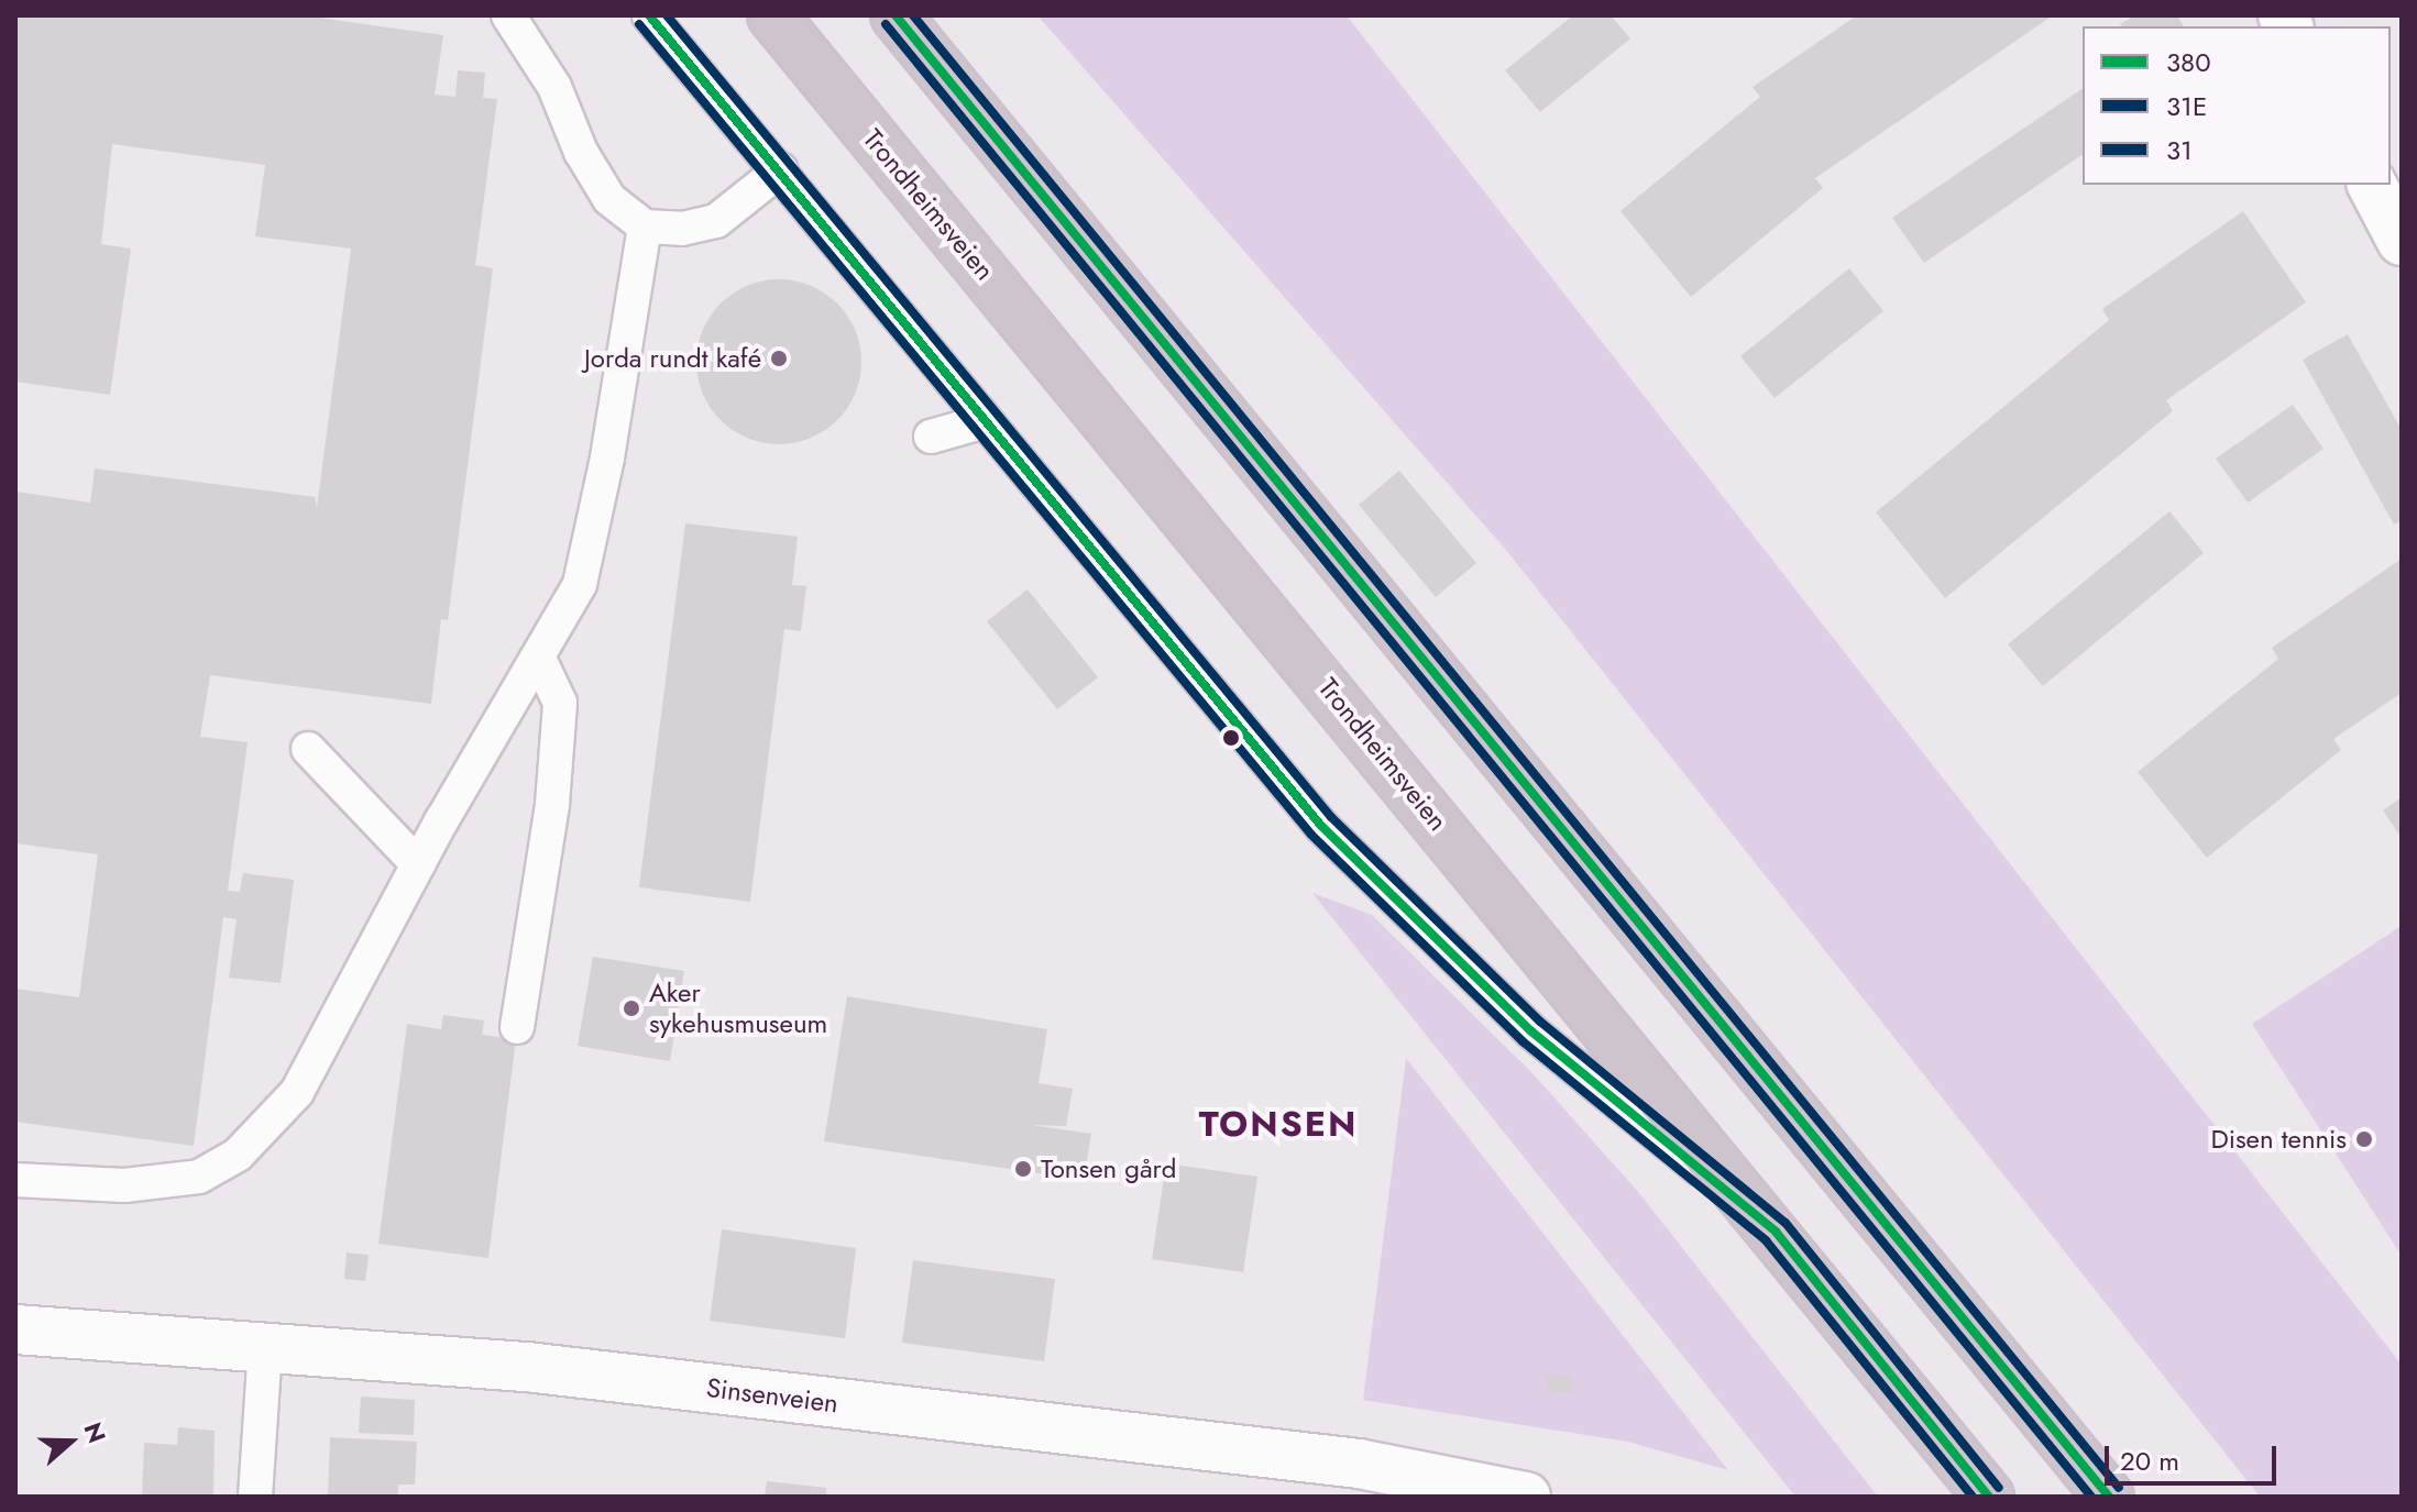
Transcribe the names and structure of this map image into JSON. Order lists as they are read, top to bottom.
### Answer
{
  "streets": {
    "highway": ["Trondheimsveien"],
    "street": ["Sinsenveien"]
  },
  "districts": ["TONSEN"],
  "places": [
    "Jorda rundt kafé",
    "Aker sykehusmuseum",
    "Disen tennis",
    "Tonsen gård"
  ],
  "lines": ["transit line 380", "transit line 31", "transit line 31E"],
  "legend": ["380", "31E", "31"],
  "scale_bar": "20 m",
  "north": "right"
}
